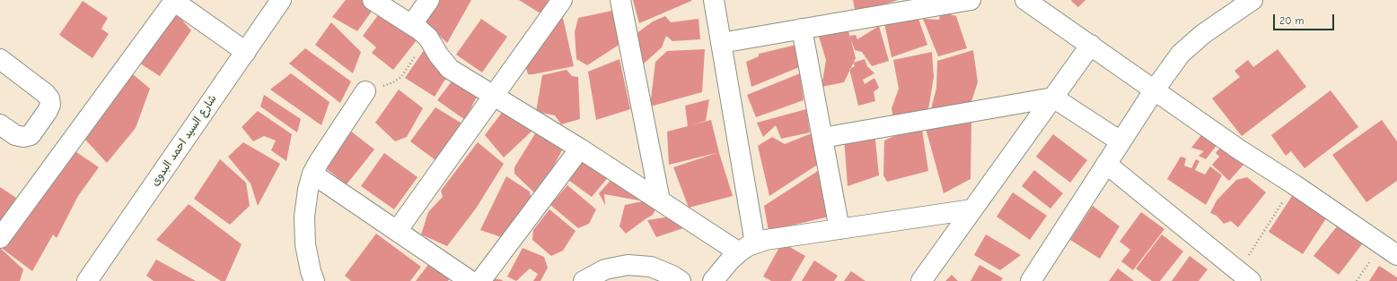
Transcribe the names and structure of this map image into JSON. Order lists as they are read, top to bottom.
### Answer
{
  "streets": {
    "street": ["شارع السيد احمد البدوى"]
  },
  "scale_bar": "20 m"
}
